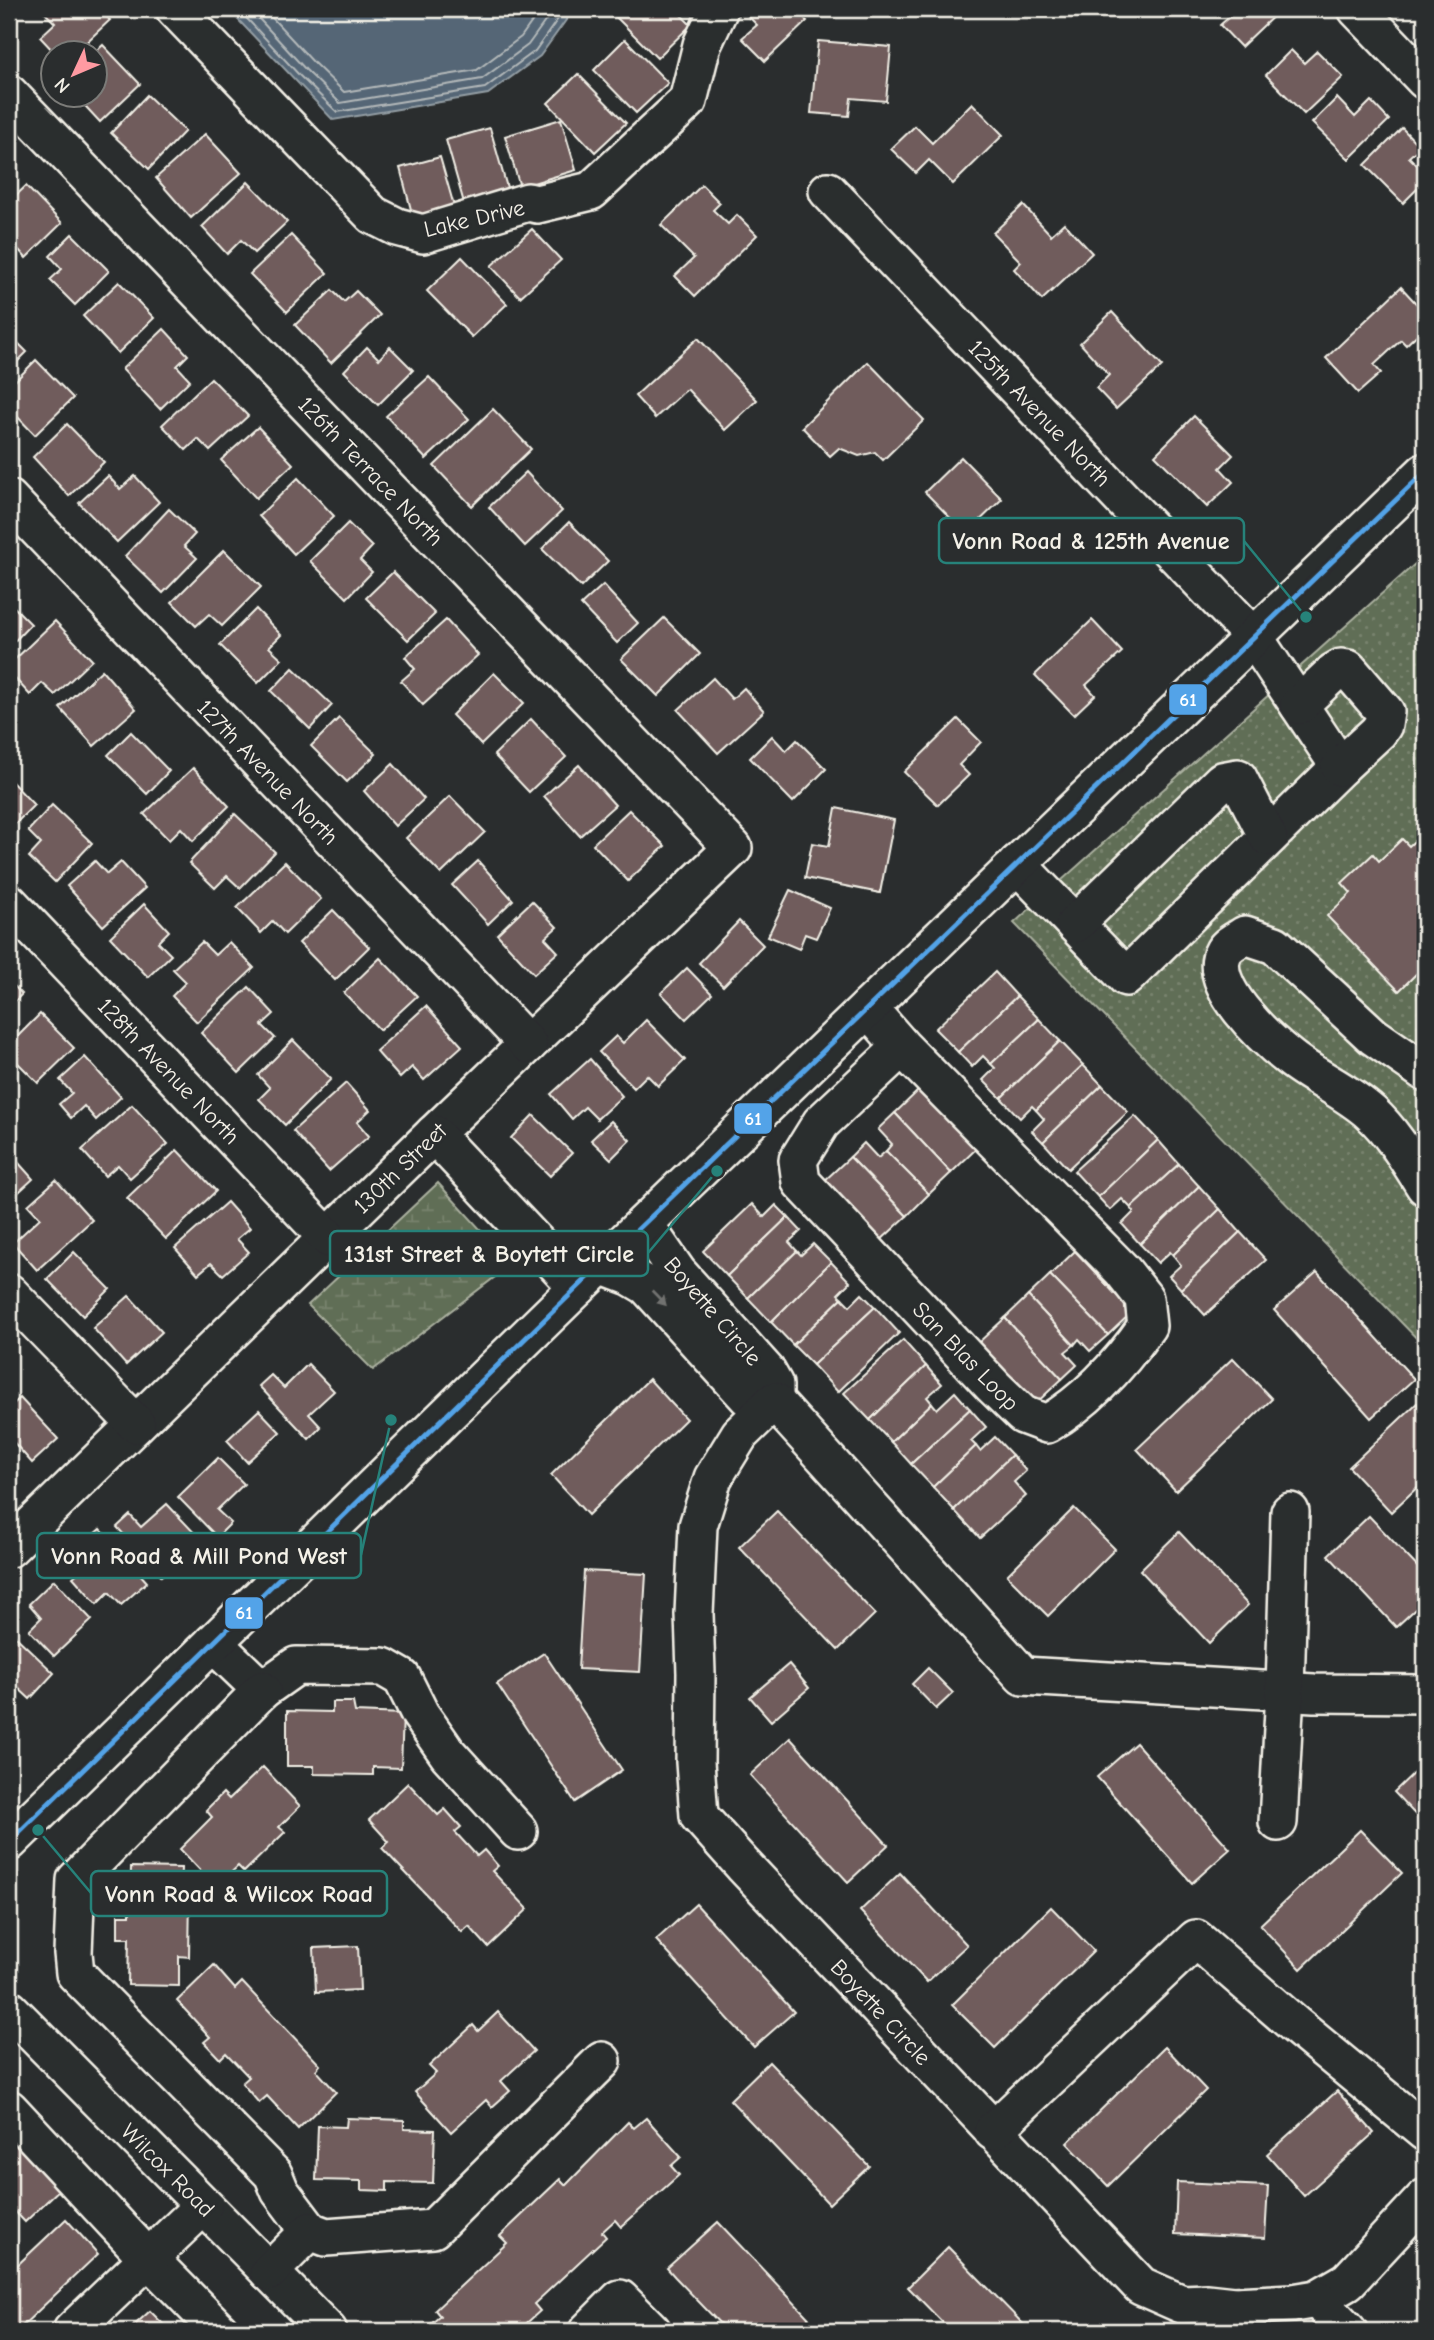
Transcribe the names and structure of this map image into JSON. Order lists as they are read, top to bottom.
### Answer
{
  "streets": {
    "street": [
      "Lake Drive",
      "125th Avenue North",
      "126th Terrace North",
      "127th Avenue North",
      "128th Avenue North",
      "130th Street",
      "Boyette Circle",
      "San Blas Loop",
      "Wilcox Road"
    ]
  },
  "crossings": [
    ["126th Terrace North", "130th Street"],
    ["127th Avenue North", "130th Street"],
    ["128th Avenue North", "130th Street"]
  ],
  "places": [
    "Vonn Road & 125th Avenue",
    "131st Street & Boytett Circle",
    "Vonn Road & Mill Pond West",
    "Vonn Road & Wilcox Road"
  ],
  "lines": ["transit line 61"],
  "north": "bottom left"
}
